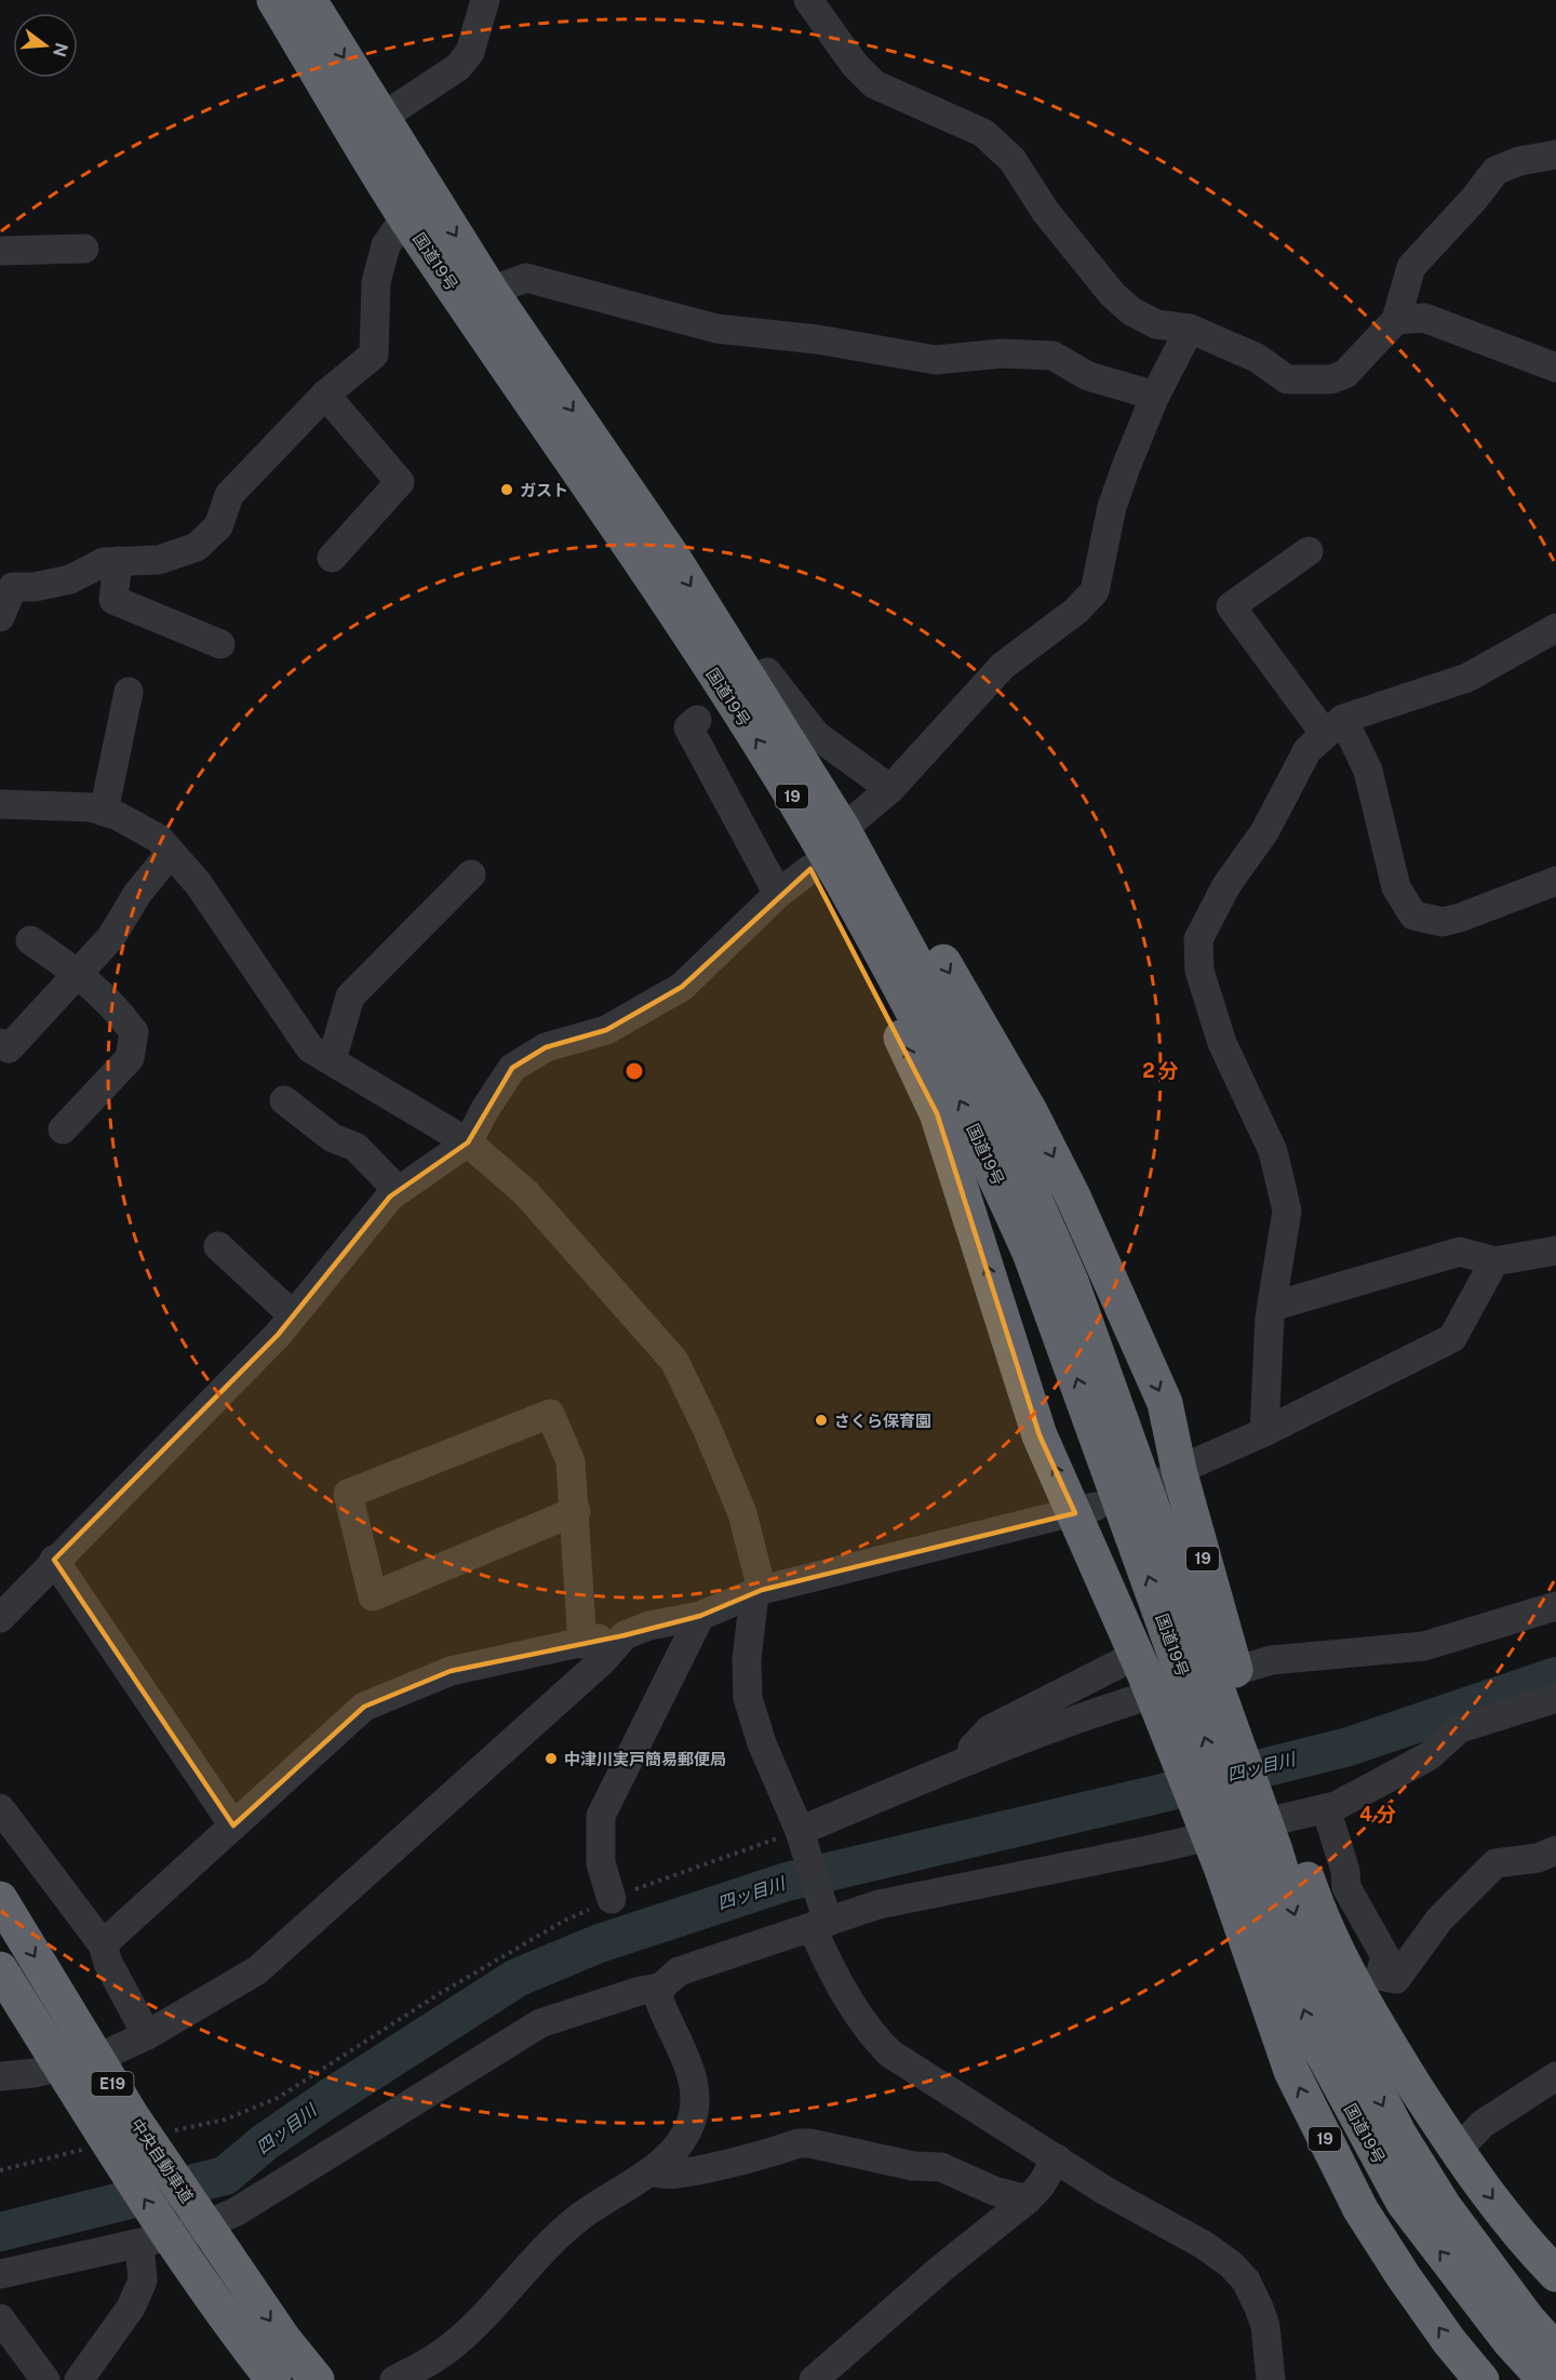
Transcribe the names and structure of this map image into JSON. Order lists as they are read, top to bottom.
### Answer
{
  "streets": {
    "highway": [
      "国道19号",
      "19",
      "E19",
      "中央自動車道"
    ]
  },
  "crossings": [
    ["国道19号", "19"]
  ],
  "water": ["四ッ目川"],
  "places": ["ガスト", "さくら保育園", "中津川実戸簡易郵便局"],
  "north": "right",
  "rings": ["2 分", "4 分"]
}
